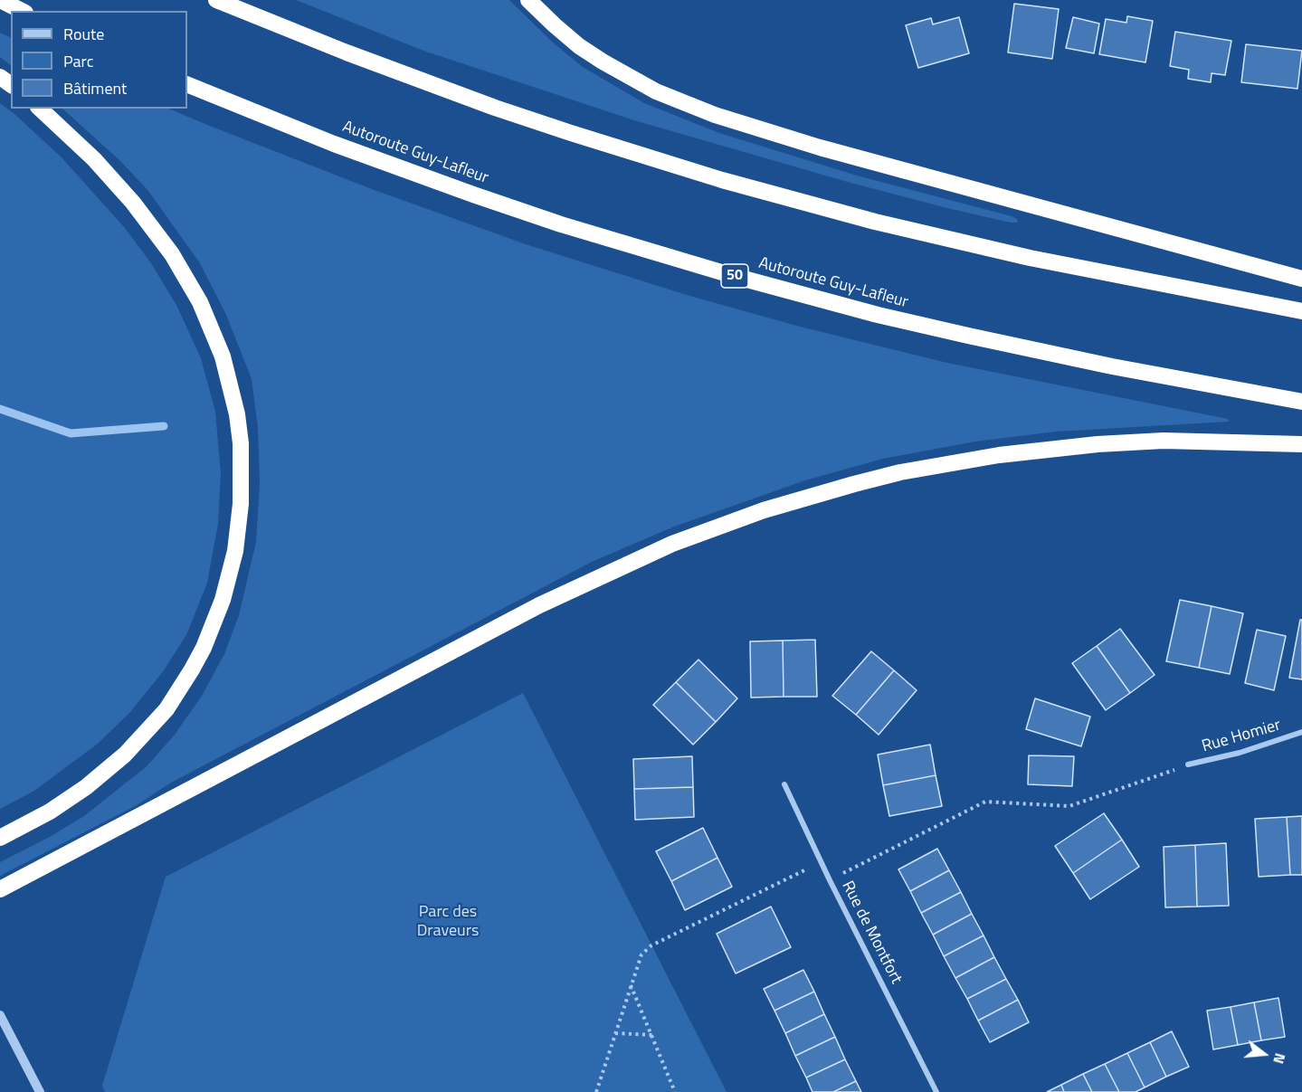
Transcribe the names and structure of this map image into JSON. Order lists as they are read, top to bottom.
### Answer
{
  "streets": {
    "highway": ["Autoroute Guy-Lafleur", "50"],
    "street": ["Rue Homier", "Rue de Montfort"]
  },
  "parks": ["Parc des Draveurs"],
  "legend": ["Route", "Parc", "Bâtiment"],
  "north": "right"
}
